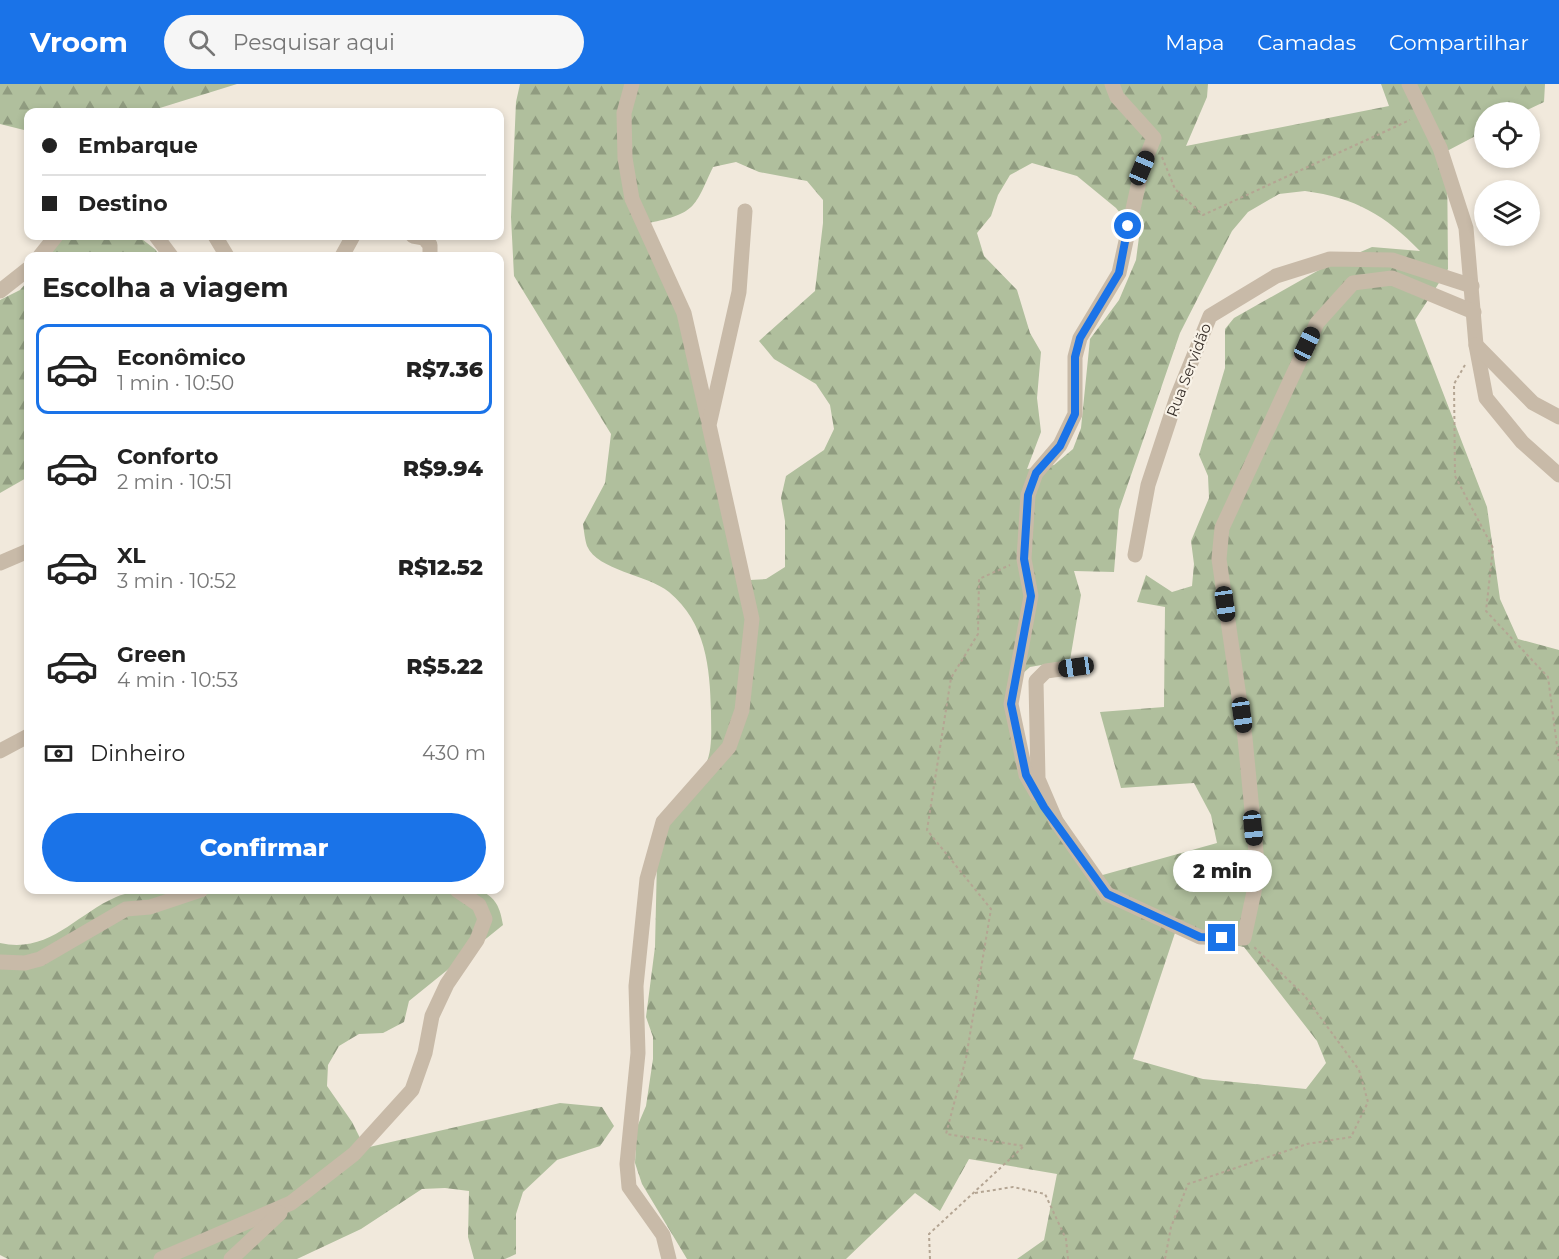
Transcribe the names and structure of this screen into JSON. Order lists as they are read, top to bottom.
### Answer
{
  "streets": {
    "street": ["Rua Servidão"]
  },
  "page": {
    "header": "Vroom",
    "search": "Pesquisar aqui",
    "nav": ["Mapa", "Camadas", "Compartilhar"],
    "banner": ["Embarque", "Destino"],
    "heading": "Escolha a viagem",
    "list": [
      {
        "name": "Econômico",
        "note": "1 min · 10:50",
        "value": "R$7.36"
      },
      {
        "name": "Conforto",
        "note": "2 min · 10:51",
        "value": "R$9.94"
      },
      {
        "name": "XL",
        "note": "3 min · 10:52",
        "value": "R$12.52"
      },
      {
        "name": "Green",
        "note": "4 min · 10:53",
        "value": "R$5.22"
      }
    ],
    "pay": ["Dinheiro", "430 m"],
    "buttons": "Confirmar",
    "bubble": "2 min"
  }
}
